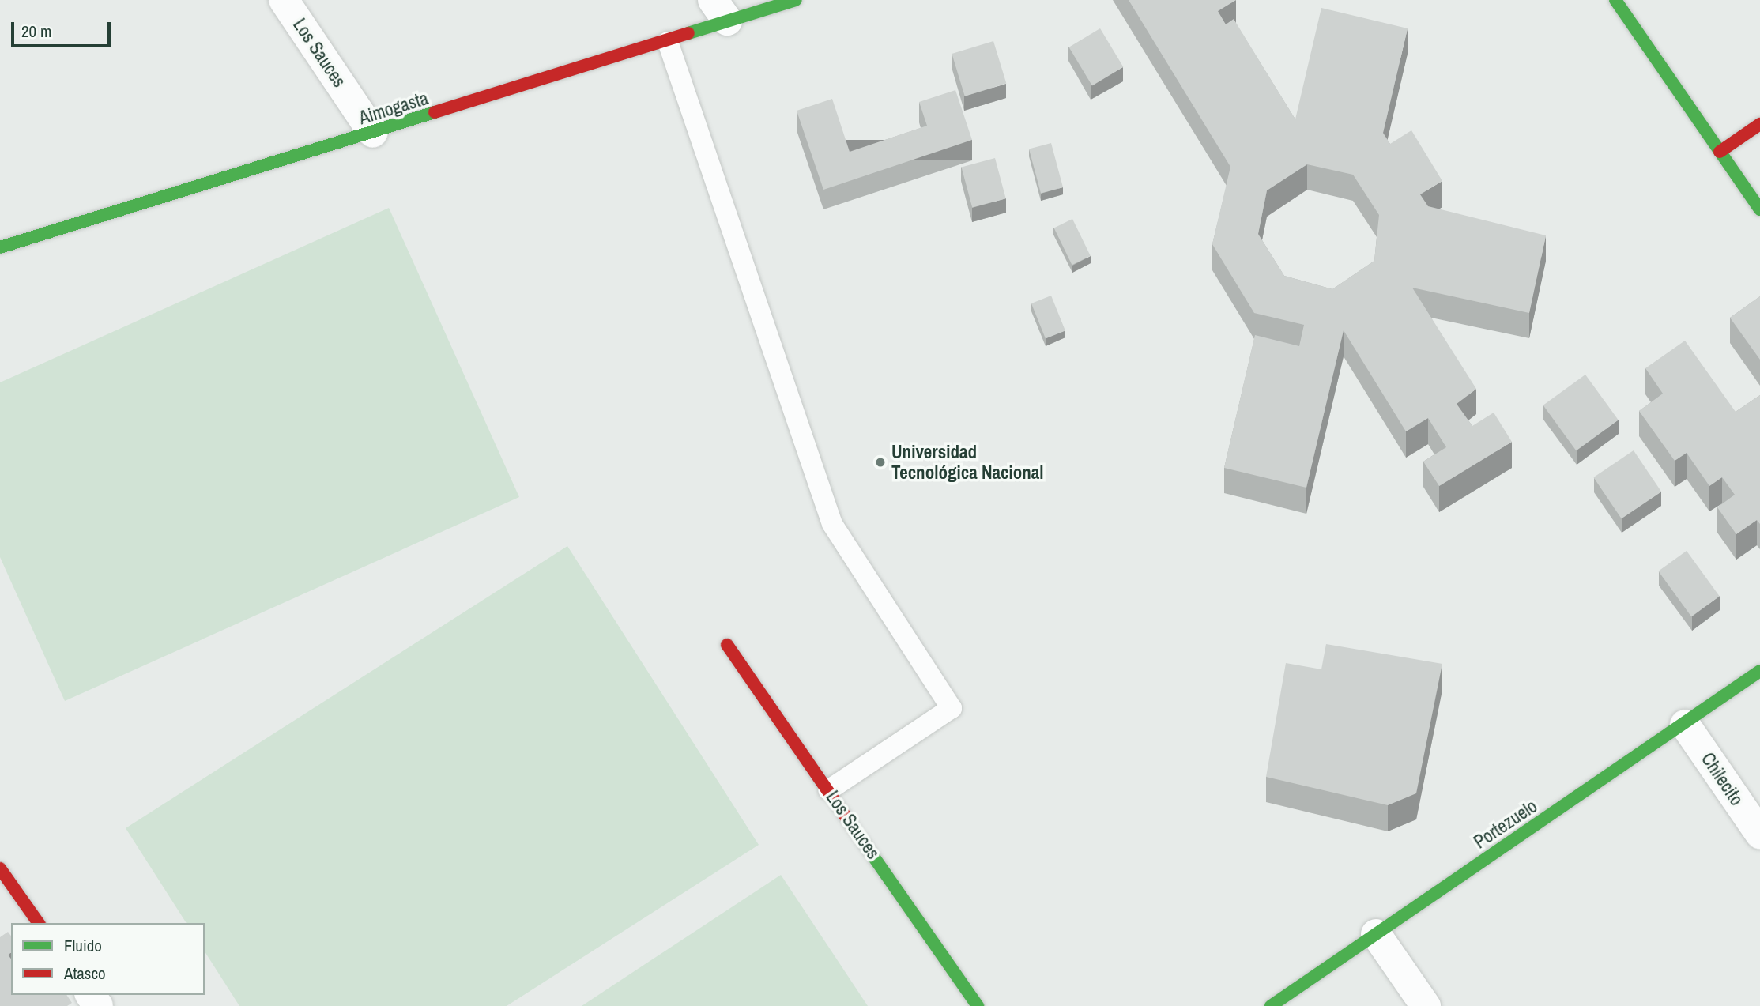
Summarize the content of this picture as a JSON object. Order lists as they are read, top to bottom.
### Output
{
  "streets": {
    "street": [
      "Los Sauces",
      "Aimogasta",
      "Chilecito",
      "Portezuelo"
    ]
  },
  "crossings": [
    ["Los Sauces", "Aimogasta"],
    ["Chilecito", "Portezuelo"]
  ],
  "places": ["Universidad Tecnológica Nacional"],
  "legend": ["Fluido", "Atasco"],
  "scale_bar": "20 m"
}
